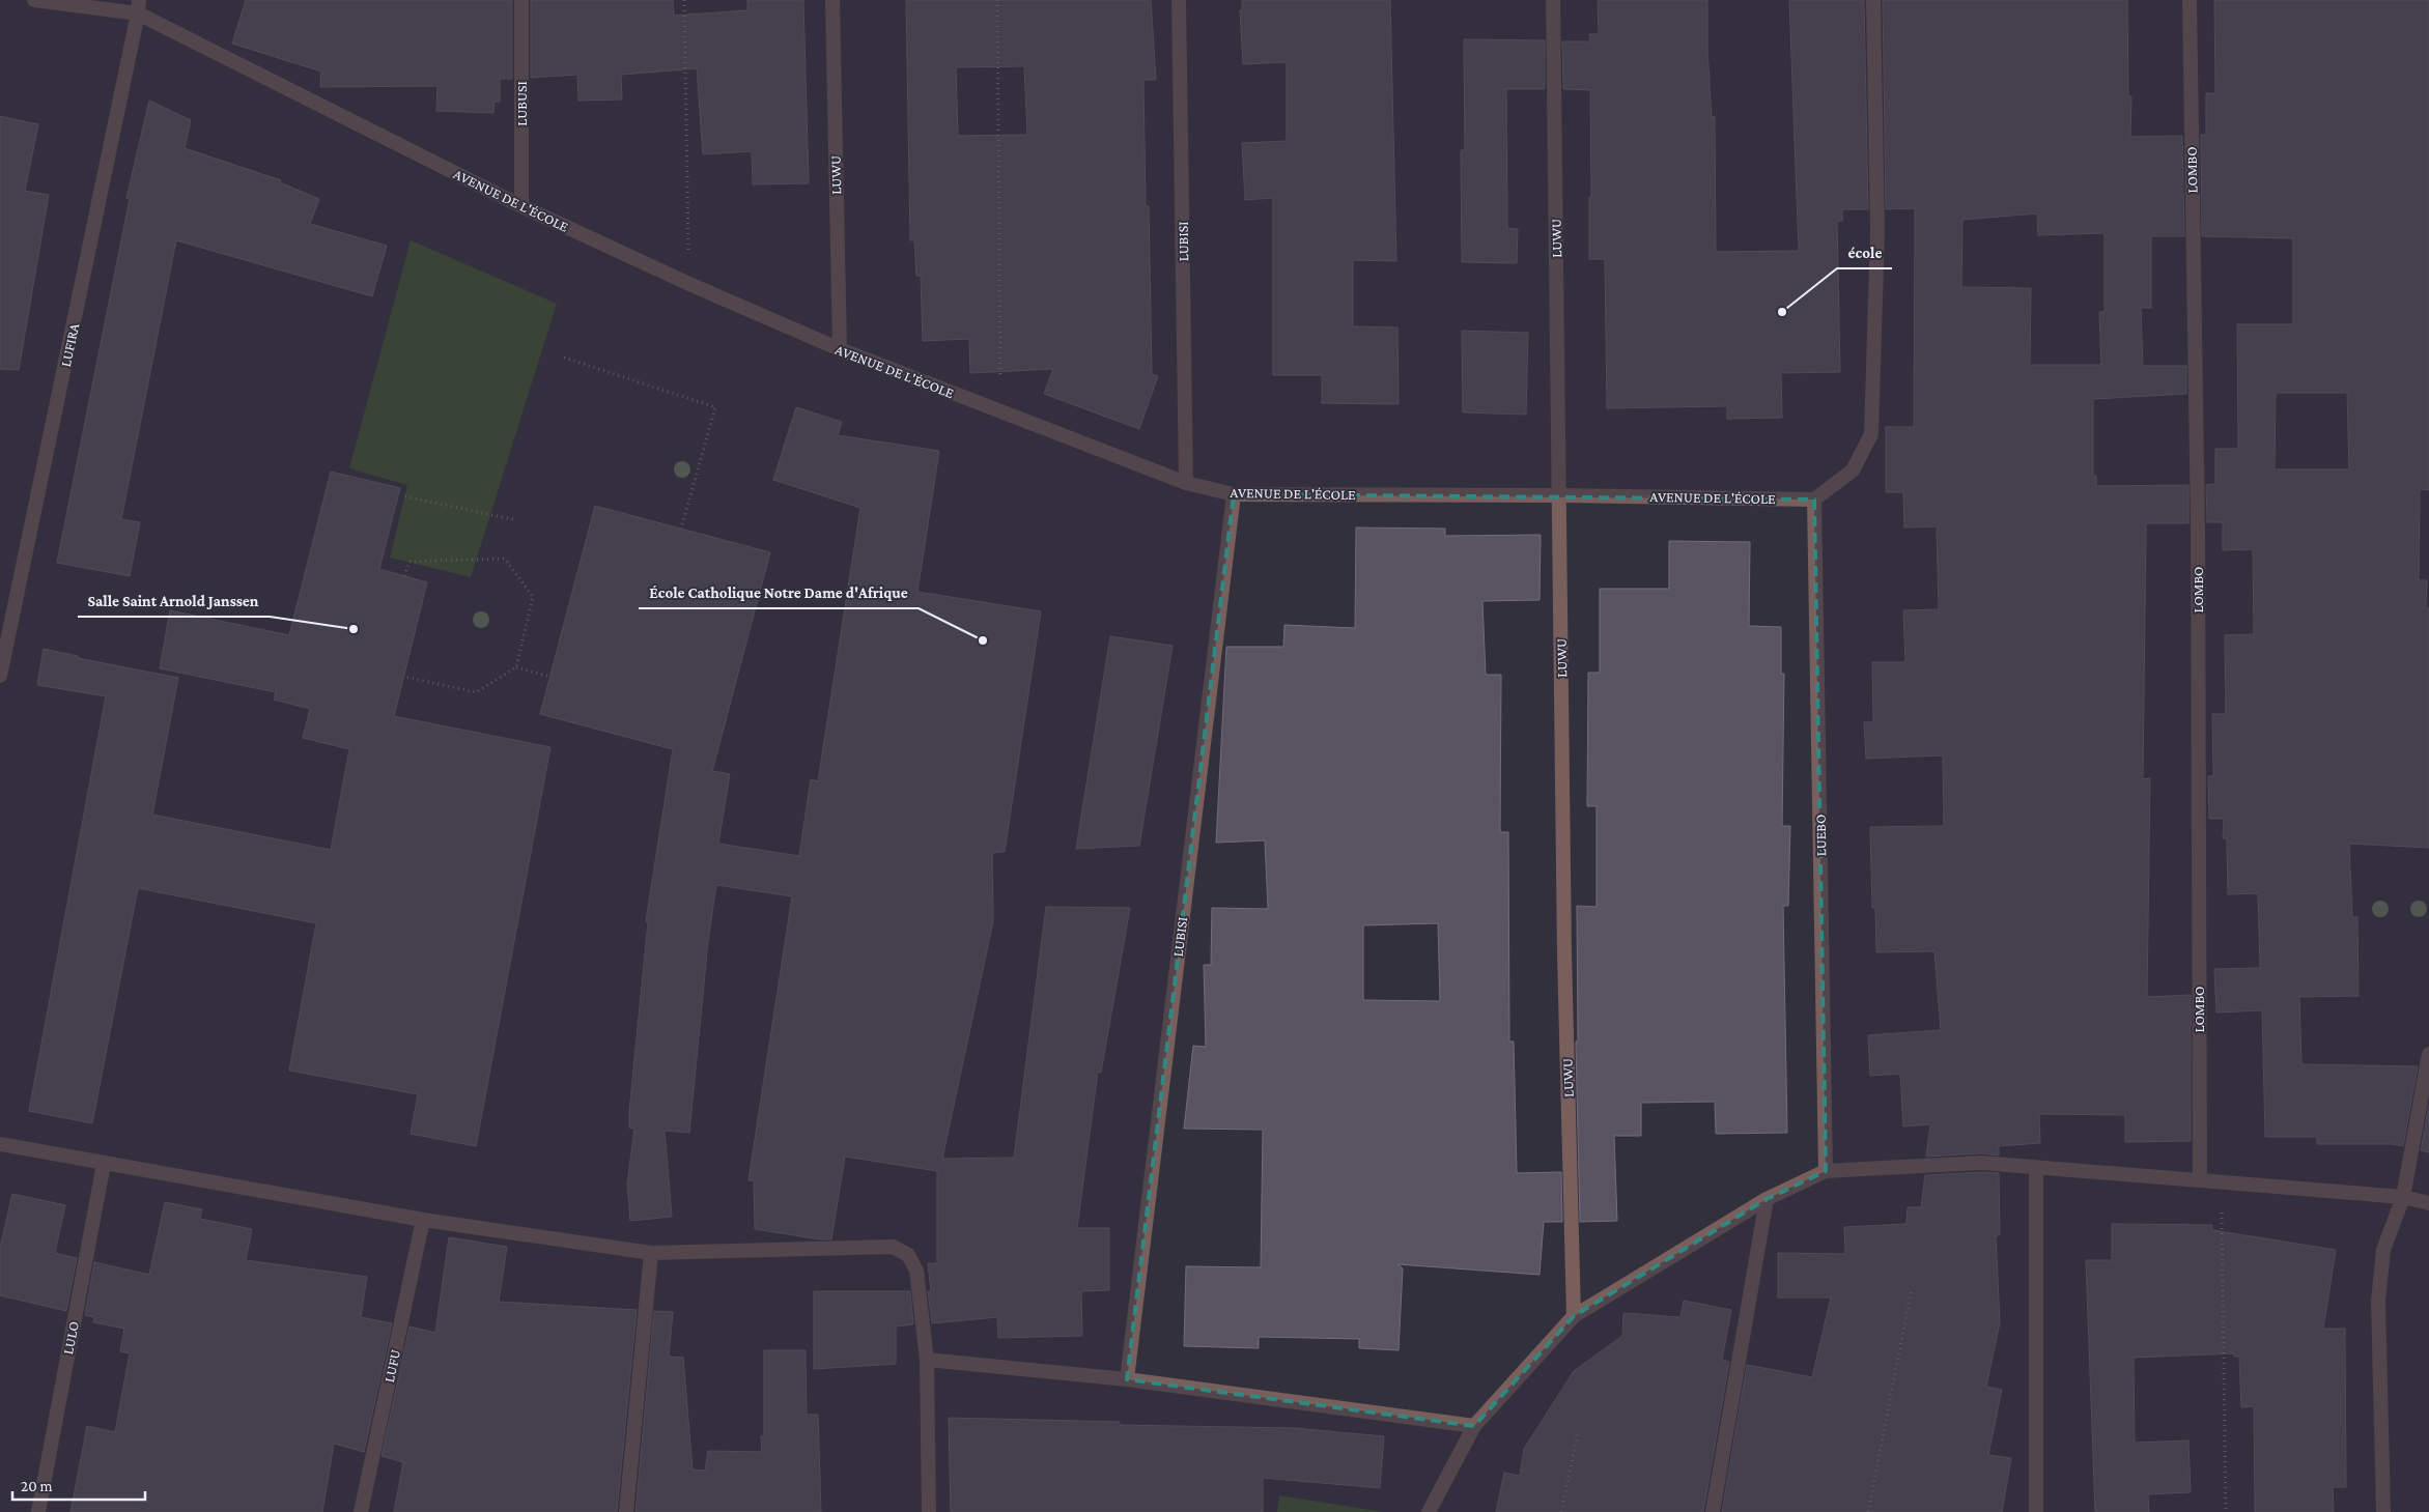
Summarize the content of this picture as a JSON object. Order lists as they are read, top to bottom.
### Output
{
  "streets": {
    "street": [
      "LUBUSI",
      "LOMBO",
      "LUWU",
      "AVENUE DE L'ÉCOLE",
      "LUBISI",
      "LUFIRA",
      "LUEBO",
      "LULO",
      "LUFU"
    ]
  },
  "crossings": [
    ["LUBUSI", "AVENUE DE L'ÉCOLE"],
    ["LUWU", "AVENUE DE L'ÉCOLE"],
    ["AVENUE DE L'ÉCOLE", "LUBISI"],
    ["AVENUE DE L'ÉCOLE", "LUFIRA"],
    ["AVENUE DE L'ÉCOLE", "LUEBO"]
  ],
  "places": ["école", "Salle Saint Arnold Janssen", "École Catholique Notre Dame d'Afrique"],
  "scale_bar": "20 m"
}
